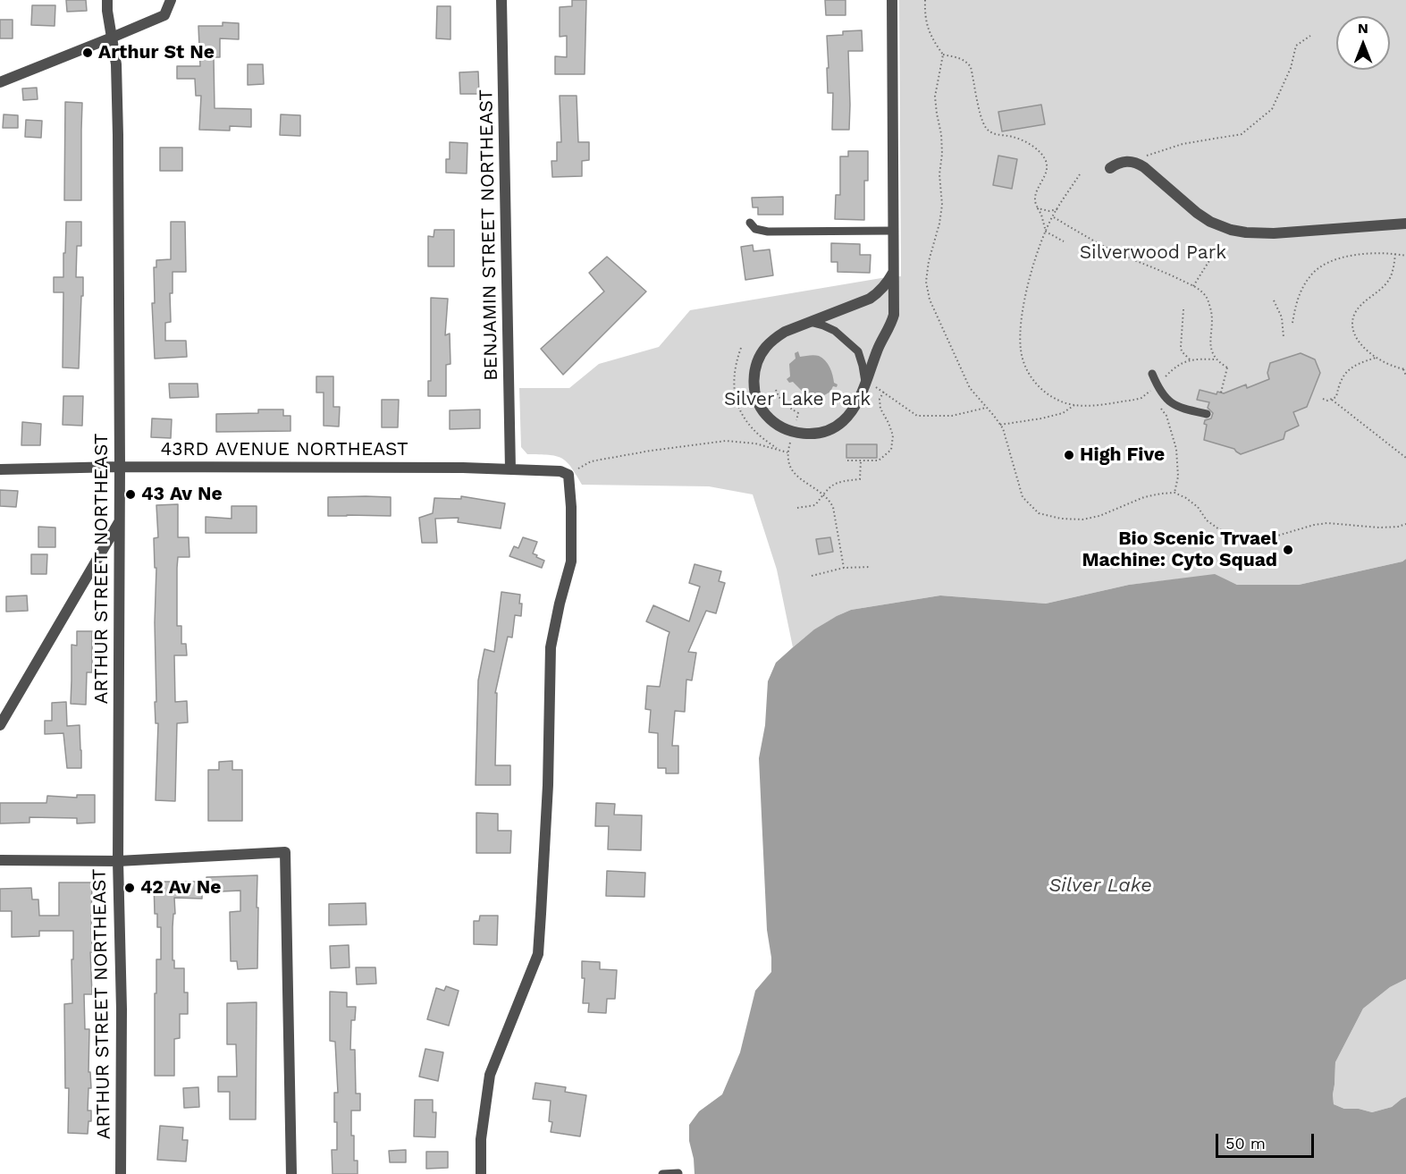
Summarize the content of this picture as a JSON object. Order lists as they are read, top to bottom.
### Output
{
  "streets": {
    "street": ["BENJAMIN STREET NORTHEAST", "43RD AVENUE NORTHEAST", "ARTHUR STREET NORTHEAST"]
  },
  "crossings": [
    ["BENJAMIN STREET NORTHEAST", "43RD AVENUE NORTHEAST"],
    ["43RD AVENUE NORTHEAST", "ARTHUR STREET NORTHEAST"]
  ],
  "water": ["Silver Lake"],
  "parks": ["Silverwood Park", "Silver Lake Park"],
  "places": [
    "Arthur St Ne",
    "High Five",
    "43 Av Ne",
    "Bio Scenic Trvael Machine: Cyto Squad",
    "42 Av Ne"
  ],
  "scale_bar": "50 m",
  "north": "top"
}
